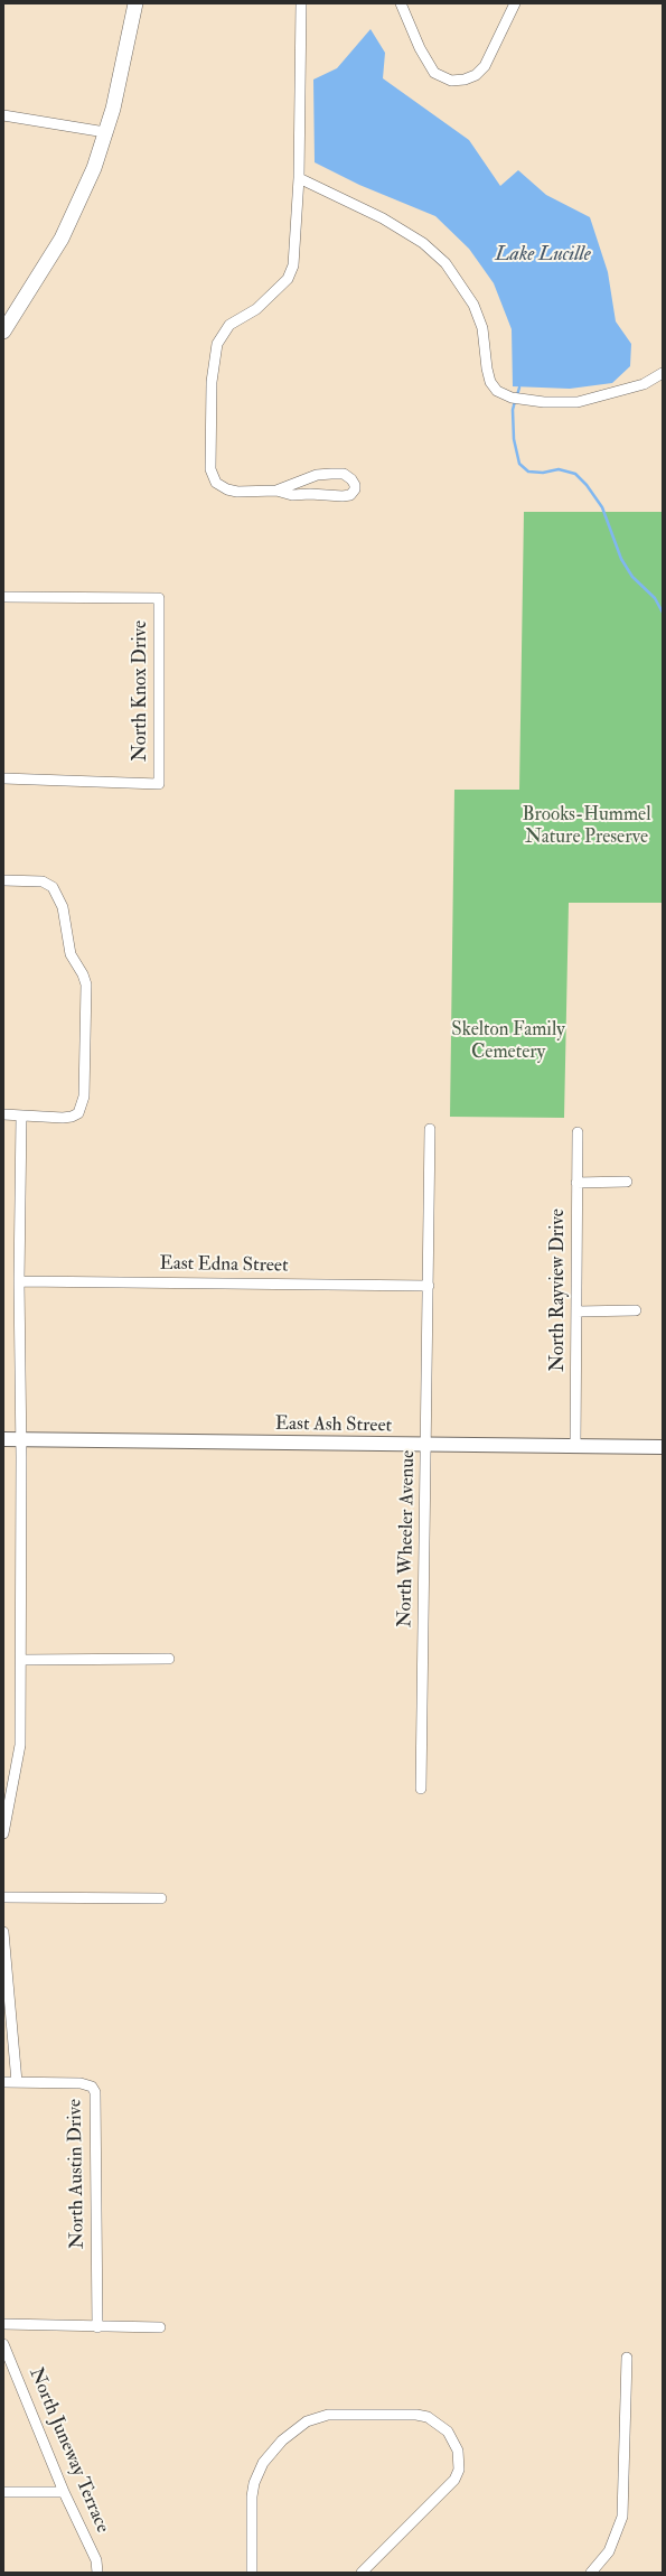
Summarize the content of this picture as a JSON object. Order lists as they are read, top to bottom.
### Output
{
  "streets": {
    "street": [
      "North Knox Drive",
      "East Edna Street",
      "North Rayview Drive",
      "East Ash Street",
      "North Wheeler Avenue",
      "North Austin Drive",
      "North Juneway Terrace"
    ]
  },
  "crossings": [
    ["East Edna Street", "North Wheeler Avenue"],
    ["North Rayview Drive", "East Ash Street"],
    ["East Ash Street", "North Wheeler Avenue"]
  ],
  "water": ["Lake Lucille"],
  "parks": ["Brooks-Hummel Nature Preserve", "Skelton Family Cemetery"]
}
